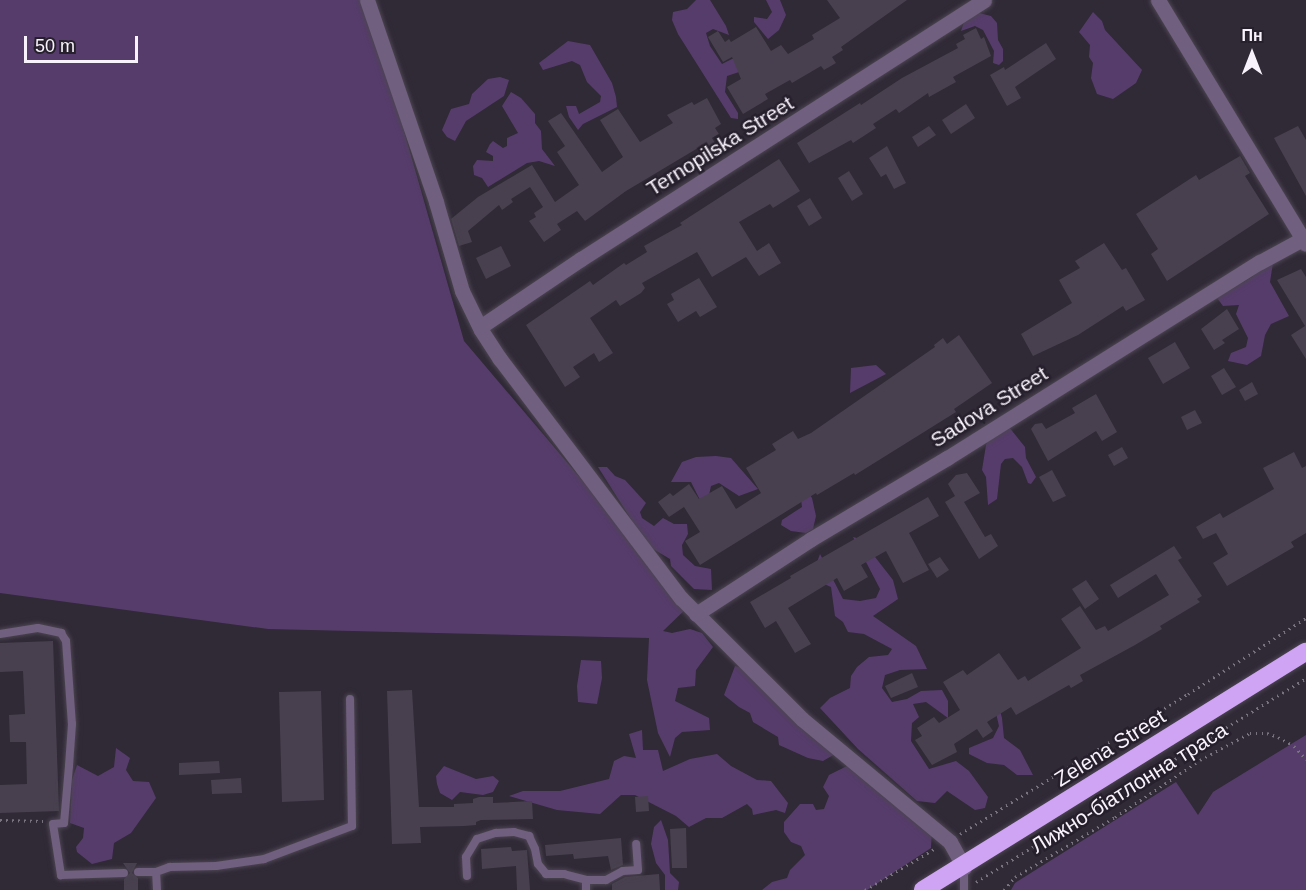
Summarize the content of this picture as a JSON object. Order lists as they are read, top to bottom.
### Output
{
  "streets": {
    "highway": ["Zelena Street"],
    "street": ["Ternopilska Street", "Sadova Street"],
    "path": ["Лижно-біатлонна траса"]
  },
  "scale_bar": "50 m",
  "north": "top"
}
